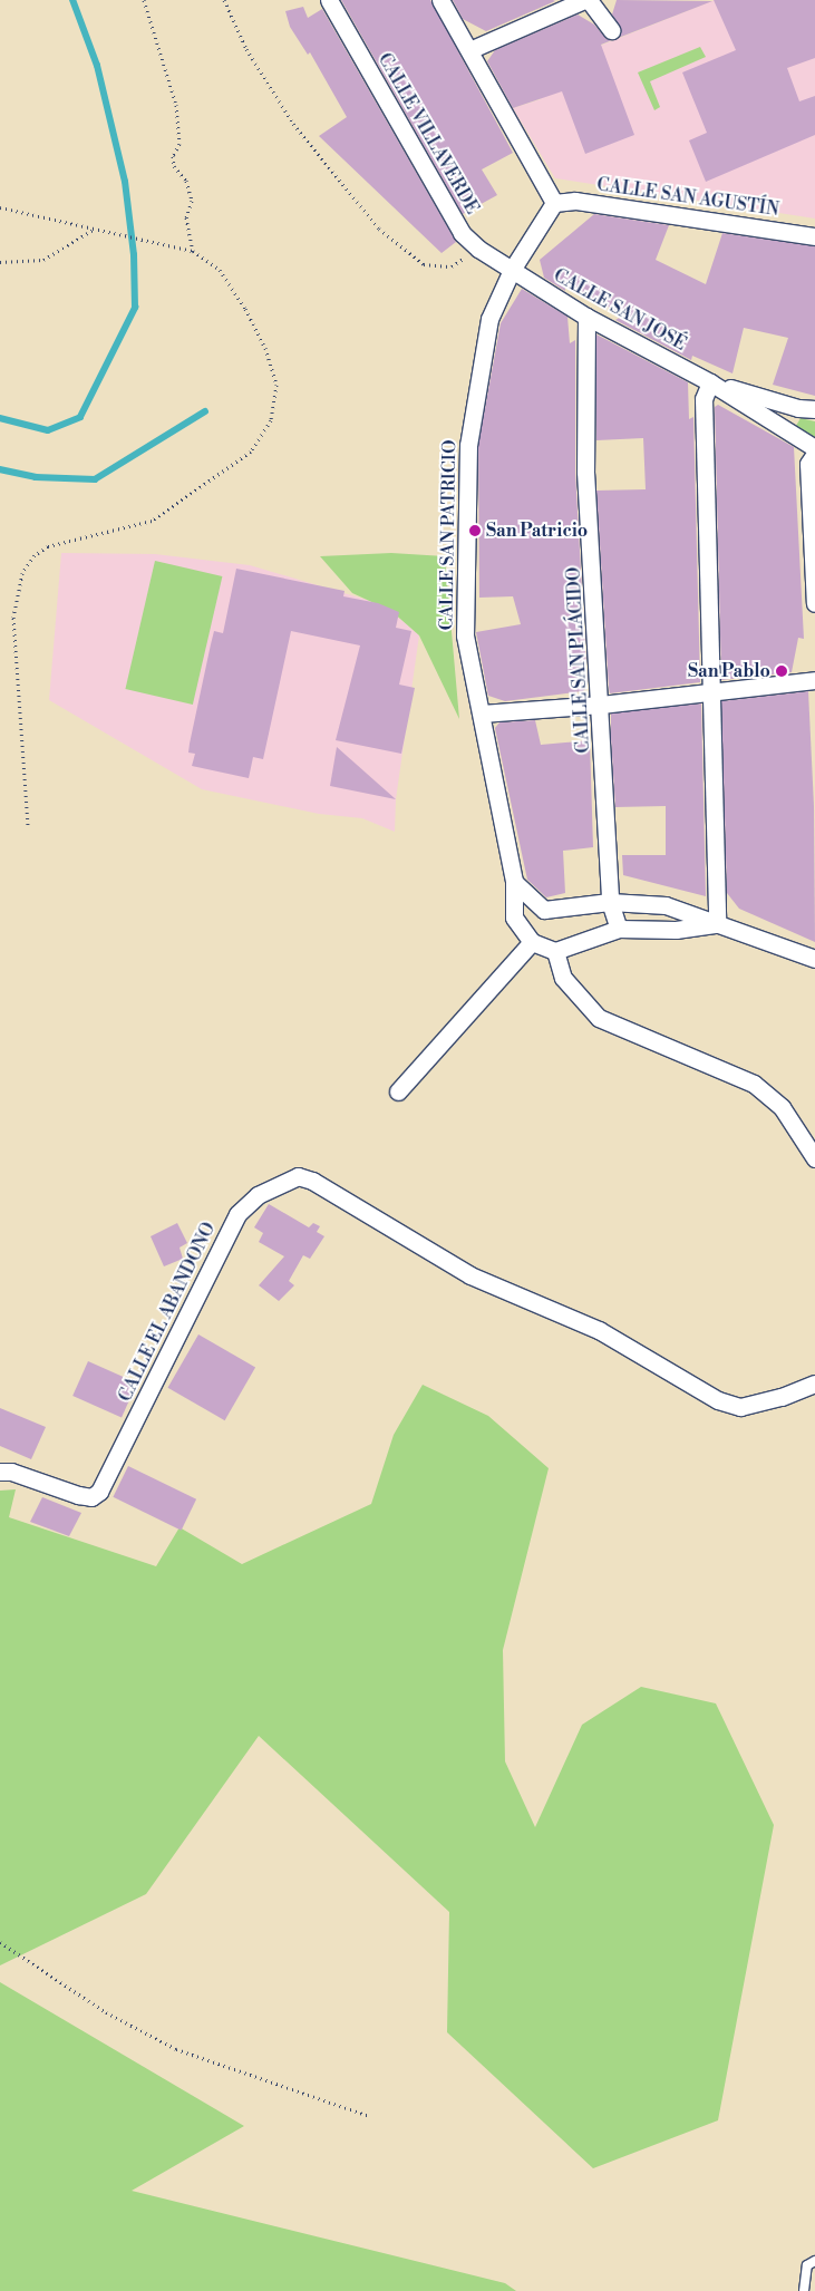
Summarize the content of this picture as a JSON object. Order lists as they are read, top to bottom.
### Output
{
  "streets": {
    "street": [
      "CALLE VILLAVERDE",
      "CALLE SAN AGUSTÍN",
      "CALLE SAN JOSÉ",
      "CALLE SAN PATRICIO",
      "CALLE SAN PLÁCIDO",
      "CALLE EL ABANDONO"
    ]
  },
  "crossings": [
    ["CALLE VILLAVERDE", "CALLE SAN JOSÉ"],
    ["CALLE VILLAVERDE", "CALLE SAN PATRICIO"],
    ["CALLE SAN AGUSTÍN", "CALLE SAN PATRICIO"],
    ["CALLE SAN JOSÉ", "CALLE SAN PATRICIO"],
    ["CALLE SAN JOSÉ", "CALLE SAN PLÁCIDO"]
  ],
  "places": ["San Patricio", "San Pablo"]
}
